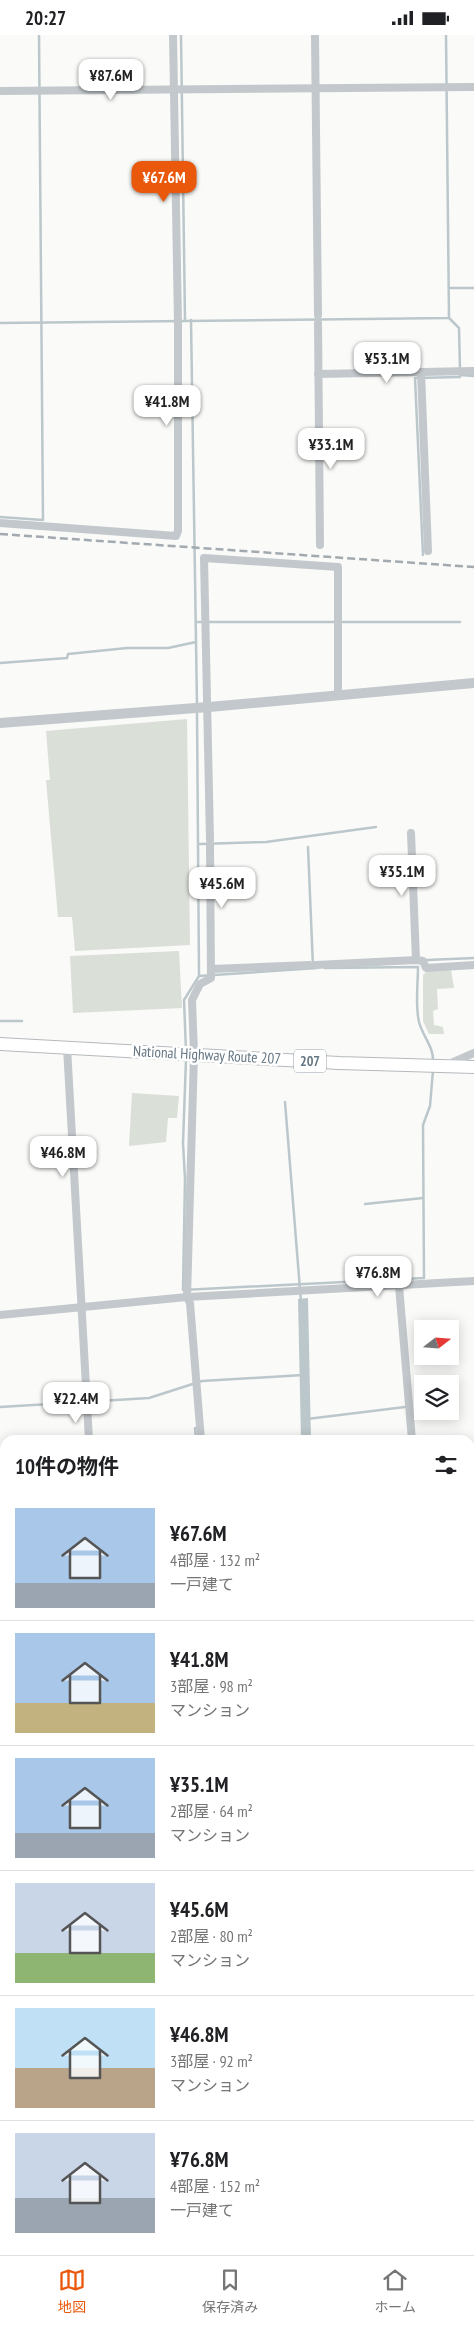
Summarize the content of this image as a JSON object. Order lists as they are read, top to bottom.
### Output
{
  "streets": {
    "highway": ["National Highway Route 207", "207"]
  },
  "north": "right",
  "page": {
    "status": "20:27",
    "price": [
      "¥87.6M",
      "¥67.6M",
      "¥53.1M",
      "¥41.8M",
      "¥33.1M",
      "¥35.1M",
      "¥45.6M",
      "¥46.8M",
      "¥76.8M",
      "¥22.4M"
    ],
    "heading": "10件の物件",
    "list": [
      {
        "name": "¥67.6M",
        "note": "4部屋 · 132 m² · 一戸建て"
      },
      {
        "name": "¥41.8M",
        "note": "3部屋 · 98 m² · マンション"
      },
      {
        "name": "¥35.1M",
        "note": "2部屋 · 64 m² · マンション"
      },
      {
        "name": "¥45.6M",
        "note": "2部屋 · 80 m² · マンション"
      },
      {
        "name": "¥46.8M",
        "note": "3部屋 · 92 m² · マンション"
      },
      {
        "name": "¥76.8M",
        "note": "4部屋 · 152 m² · 一戸建て"
      }
    ],
    "tabs": ["地図", "保存済み", "ホーム"]
  }
}
